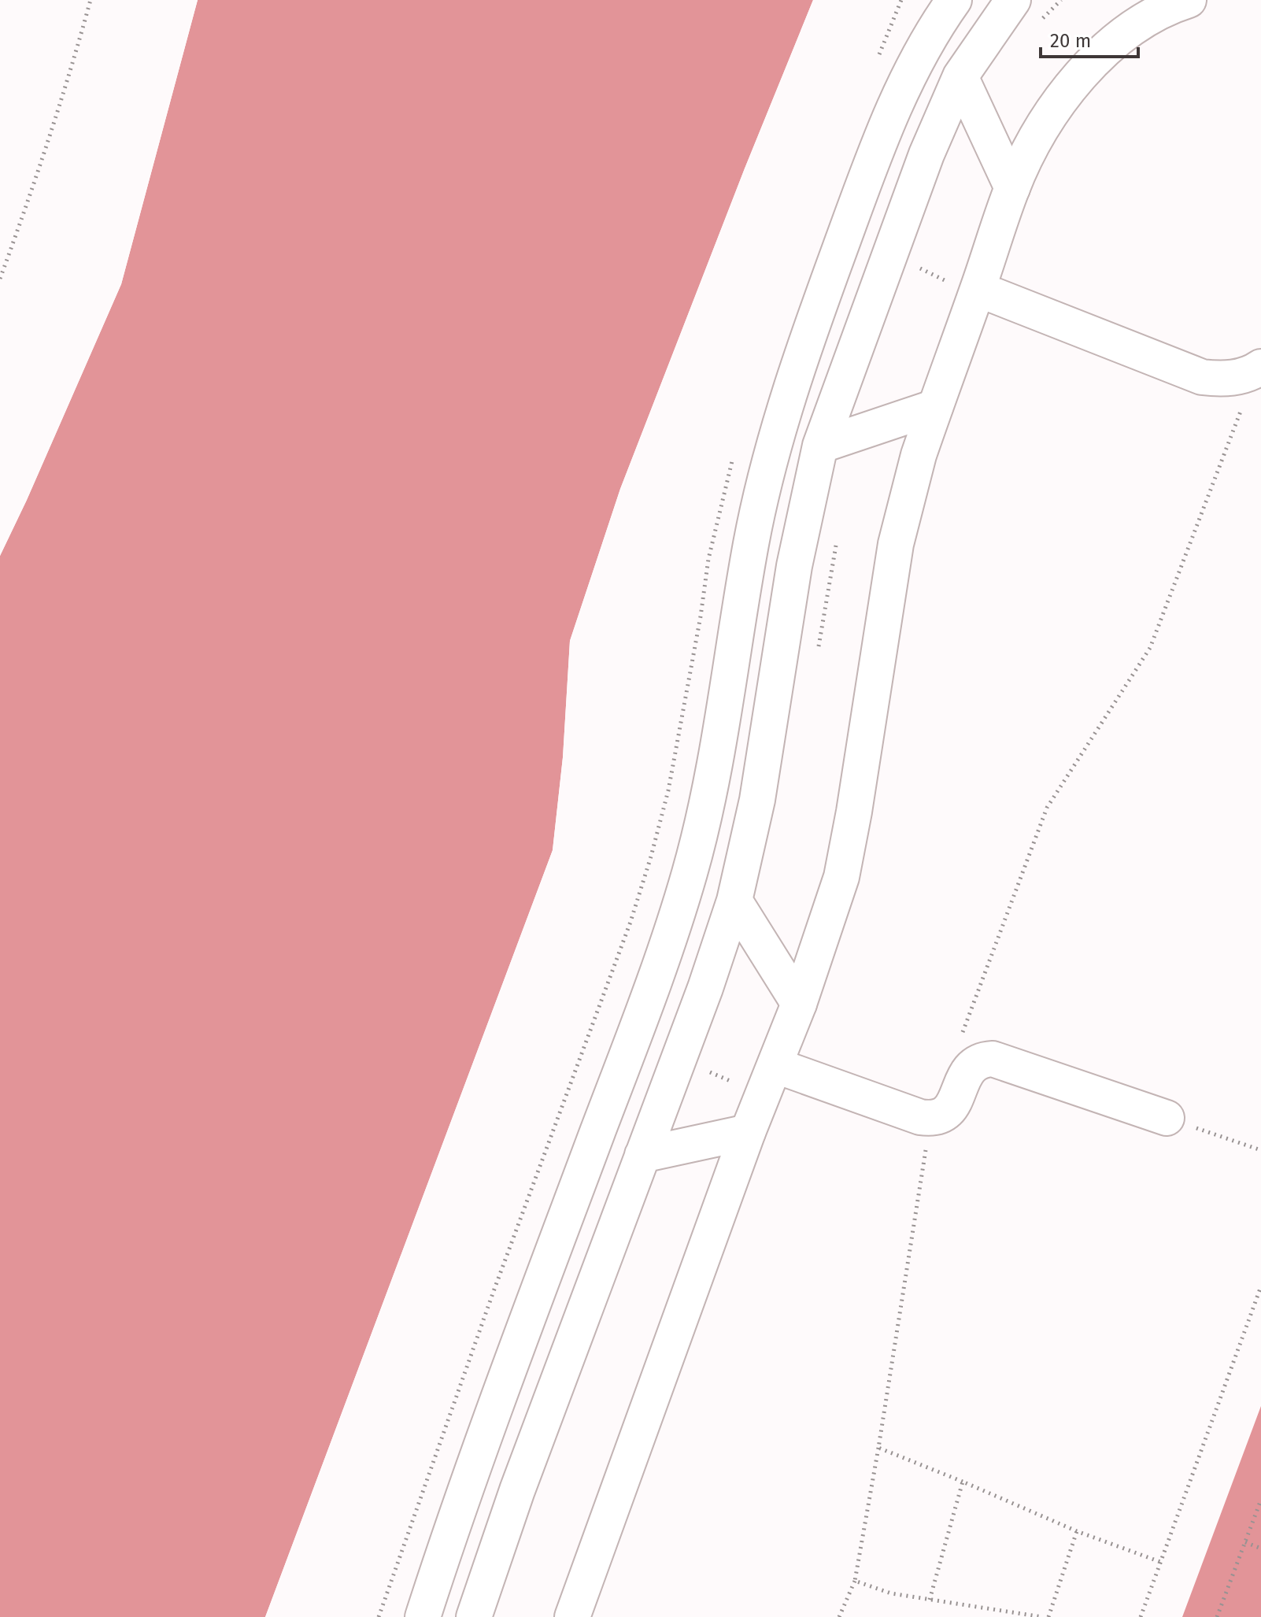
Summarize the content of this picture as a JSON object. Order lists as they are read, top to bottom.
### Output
{
  "scale_bar": "20 m"
}
